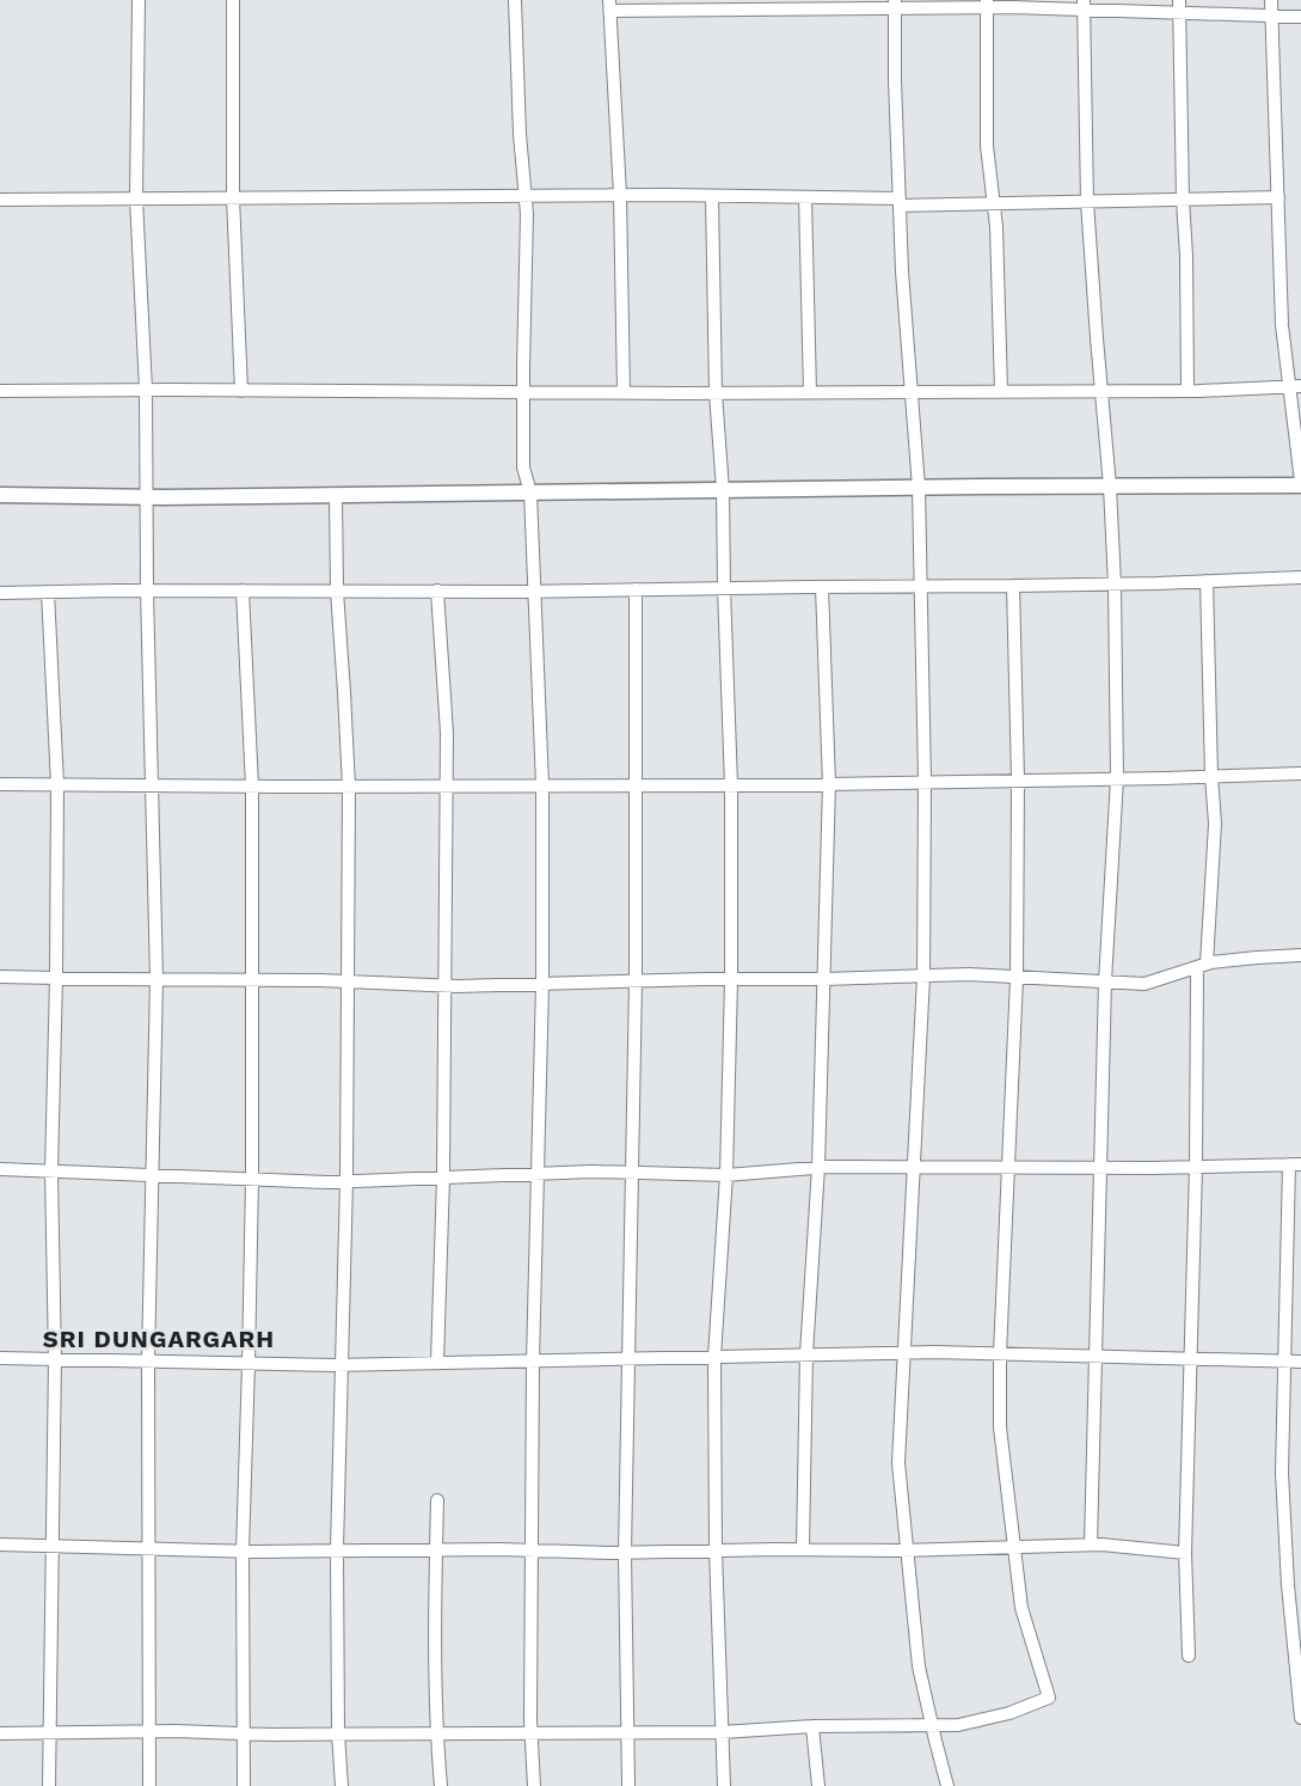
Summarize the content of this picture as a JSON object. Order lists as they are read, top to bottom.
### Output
{
  "districts": ["SRI DUNGARGARH"]
}
